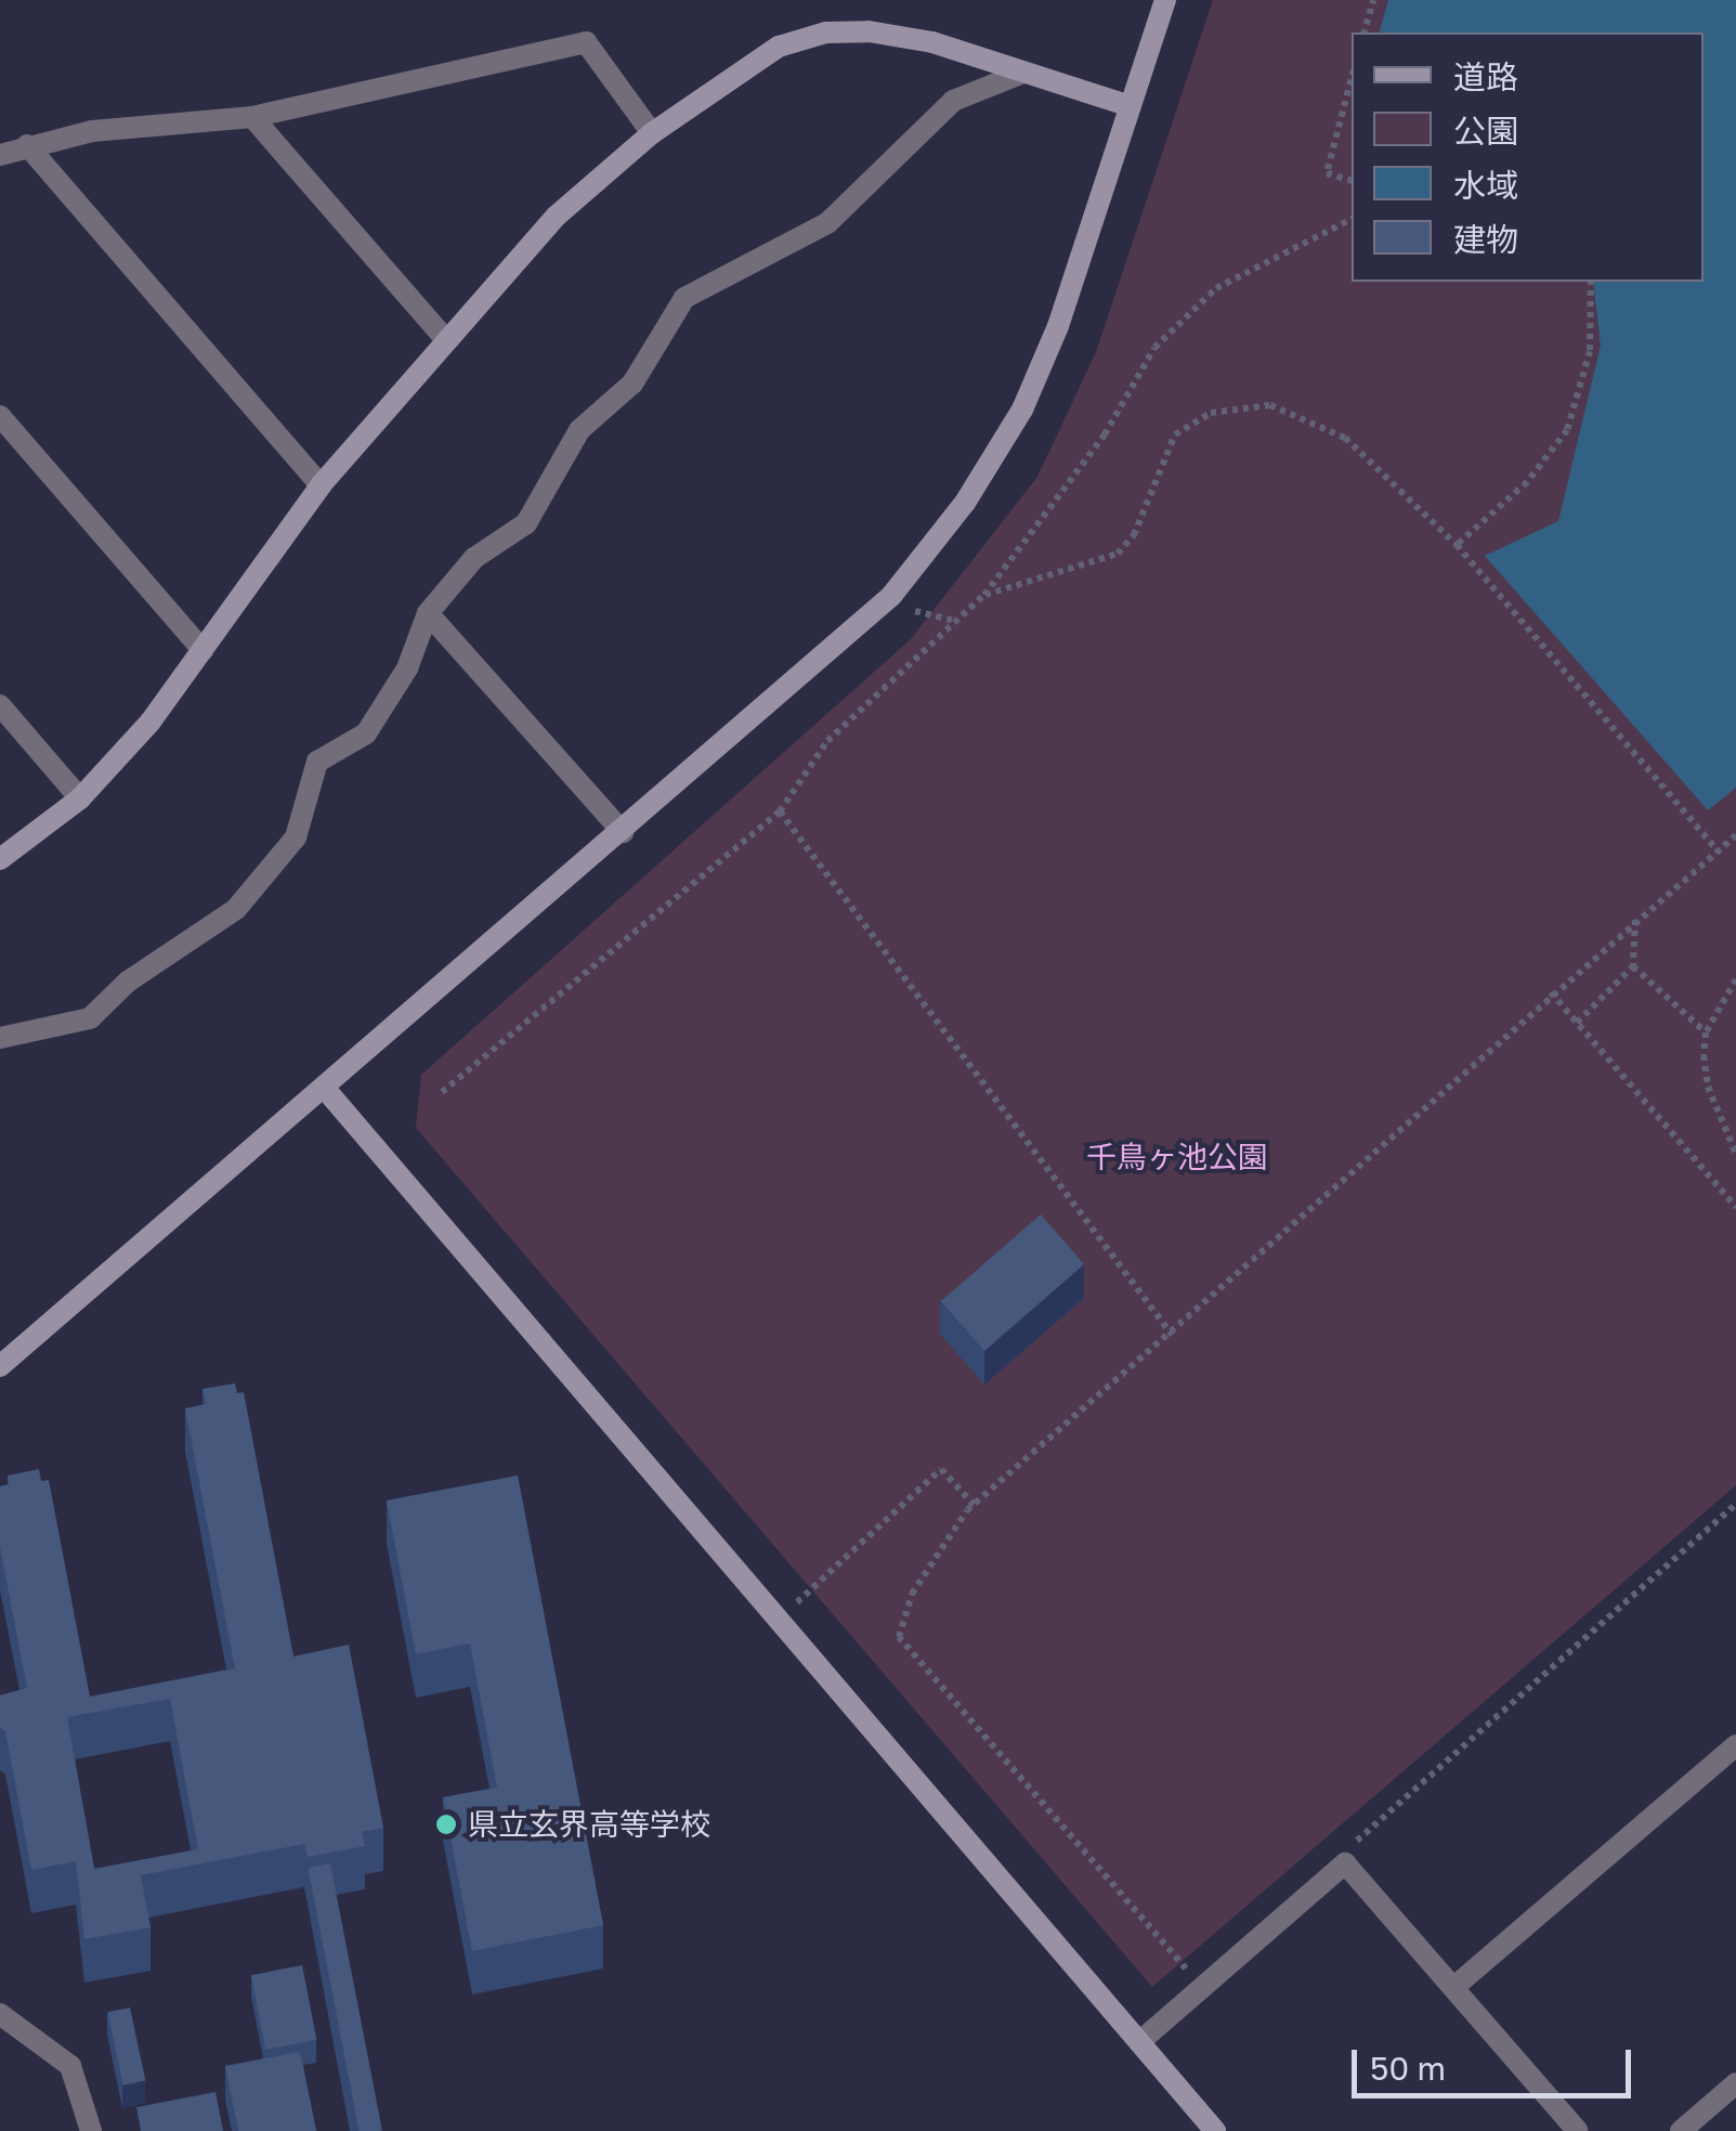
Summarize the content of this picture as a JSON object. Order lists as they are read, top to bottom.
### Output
{
  "parks": ["千鳥ヶ池公園"],
  "places": ["県立玄界高等学校"],
  "legend": [
    "道路",
    "公園",
    "水域",
    "建物"
  ],
  "scale_bar": "50 m"
}
